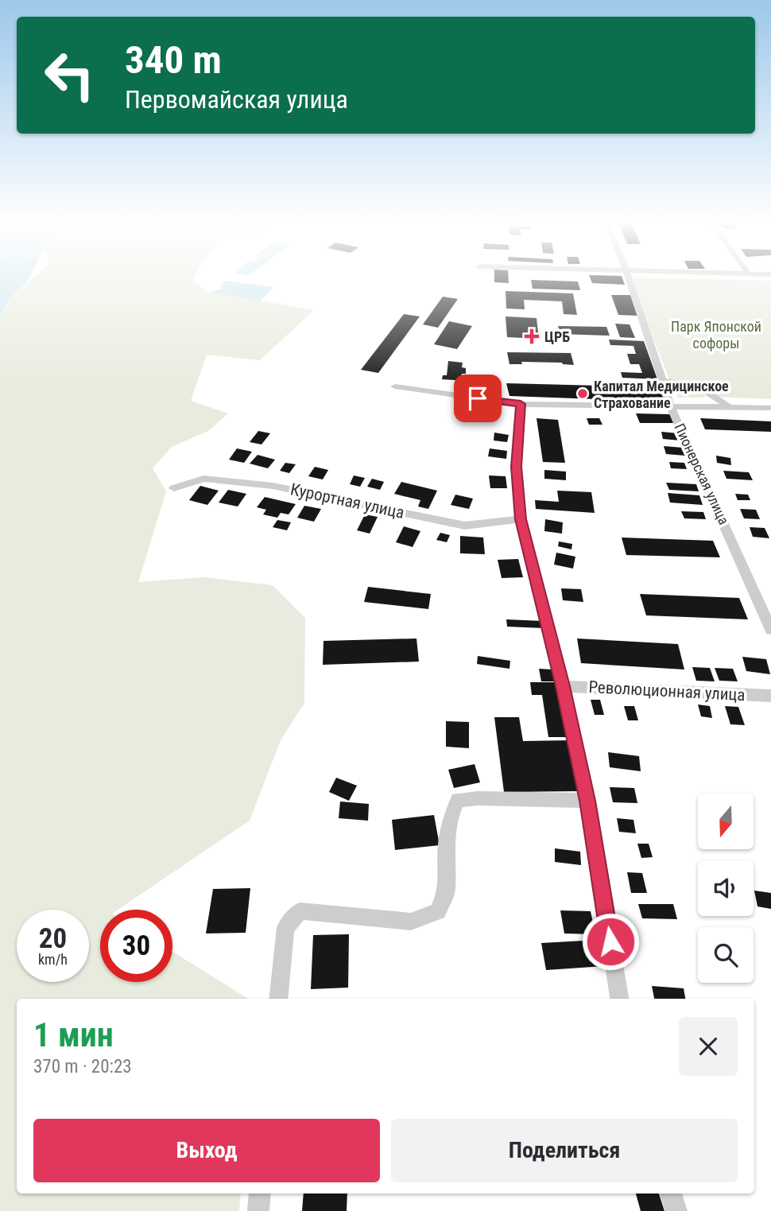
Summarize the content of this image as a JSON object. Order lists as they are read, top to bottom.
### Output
{
  "streets": {
    "street": ["Пионерская улица", "Курортная улица", "Революционная улица"]
  },
  "parks": ["Парк Японской софоры"],
  "places": {
    "health": ["ЦРБ"],
    "other": ["Капитал Медицинское Страхование"]
  },
  "north": "bottom",
  "page": {
    "turn": ["340 m", "Первомайская улица"],
    "speed": "20 km/h",
    "limit": "30",
    "heading": ["1 мин", "370 m · 20:23"],
    "buttons": ["Выход", "Поделиться"]
  }
}
